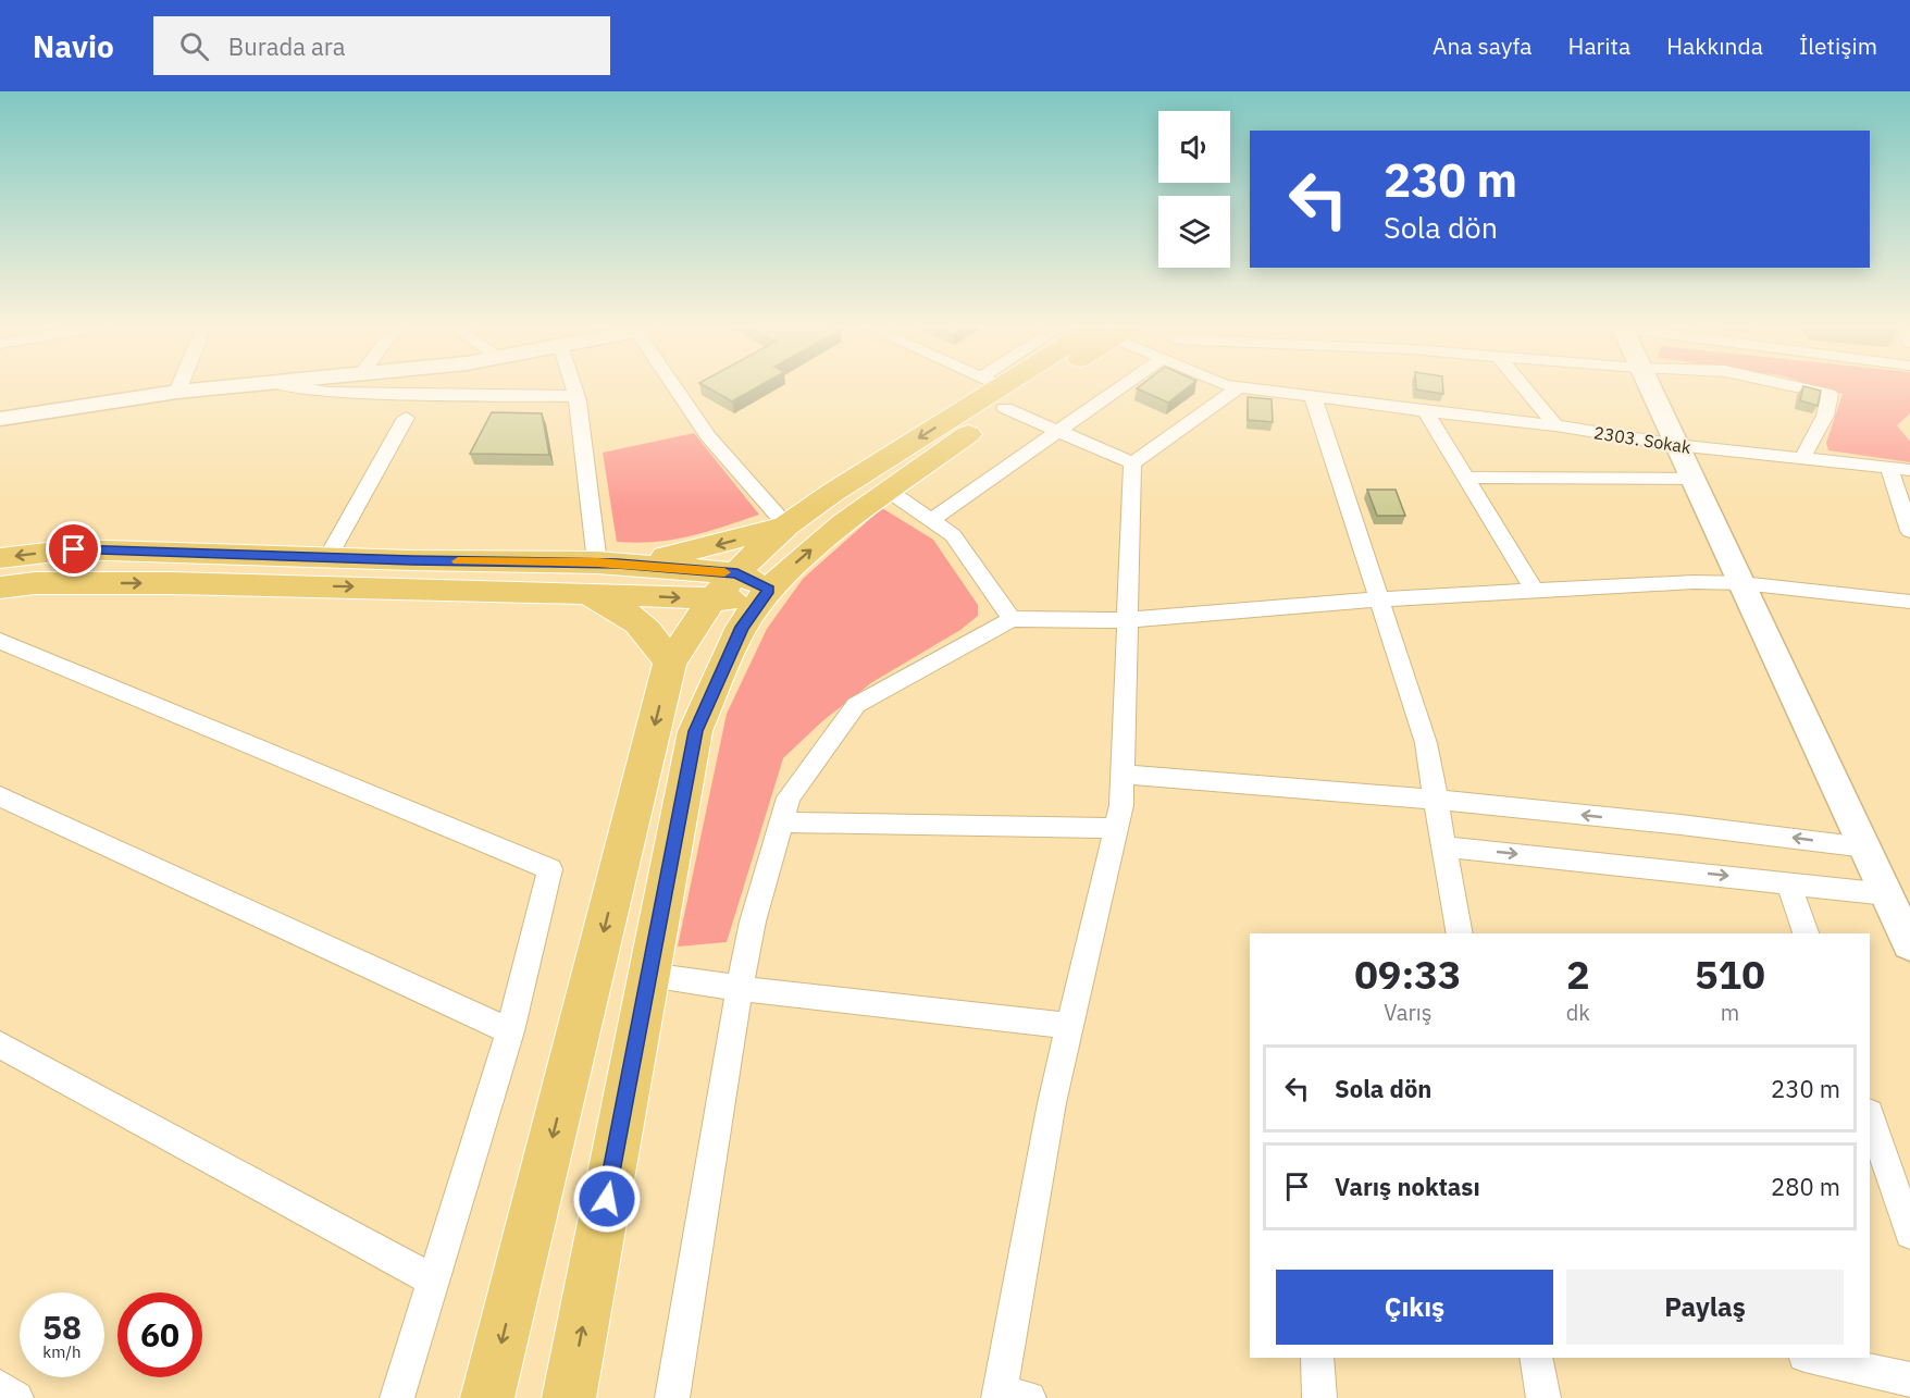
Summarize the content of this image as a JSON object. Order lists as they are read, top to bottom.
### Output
{
  "streets": {
    "street": ["2303. Sokak"]
  },
  "page": {
    "header": "Navio",
    "search": "Burada ara",
    "nav": [
      "Ana sayfa",
      "Harita",
      "Hakkında",
      "İletişim"
    ],
    "turn": ["230 m", "Sola dön"],
    "eta": [
      "09:33",
      "Varış",
      "2",
      "dk",
      "510",
      "m"
    ],
    "list": [
      {
        "name": "Sola dön",
        "value": "230 m"
      },
      {
        "name": "Varış noktası",
        "value": "280 m"
      }
    ],
    "buttons": ["Çıkış", "Paylaş"],
    "speed": "58 km/h",
    "limit": "60"
  }
}
